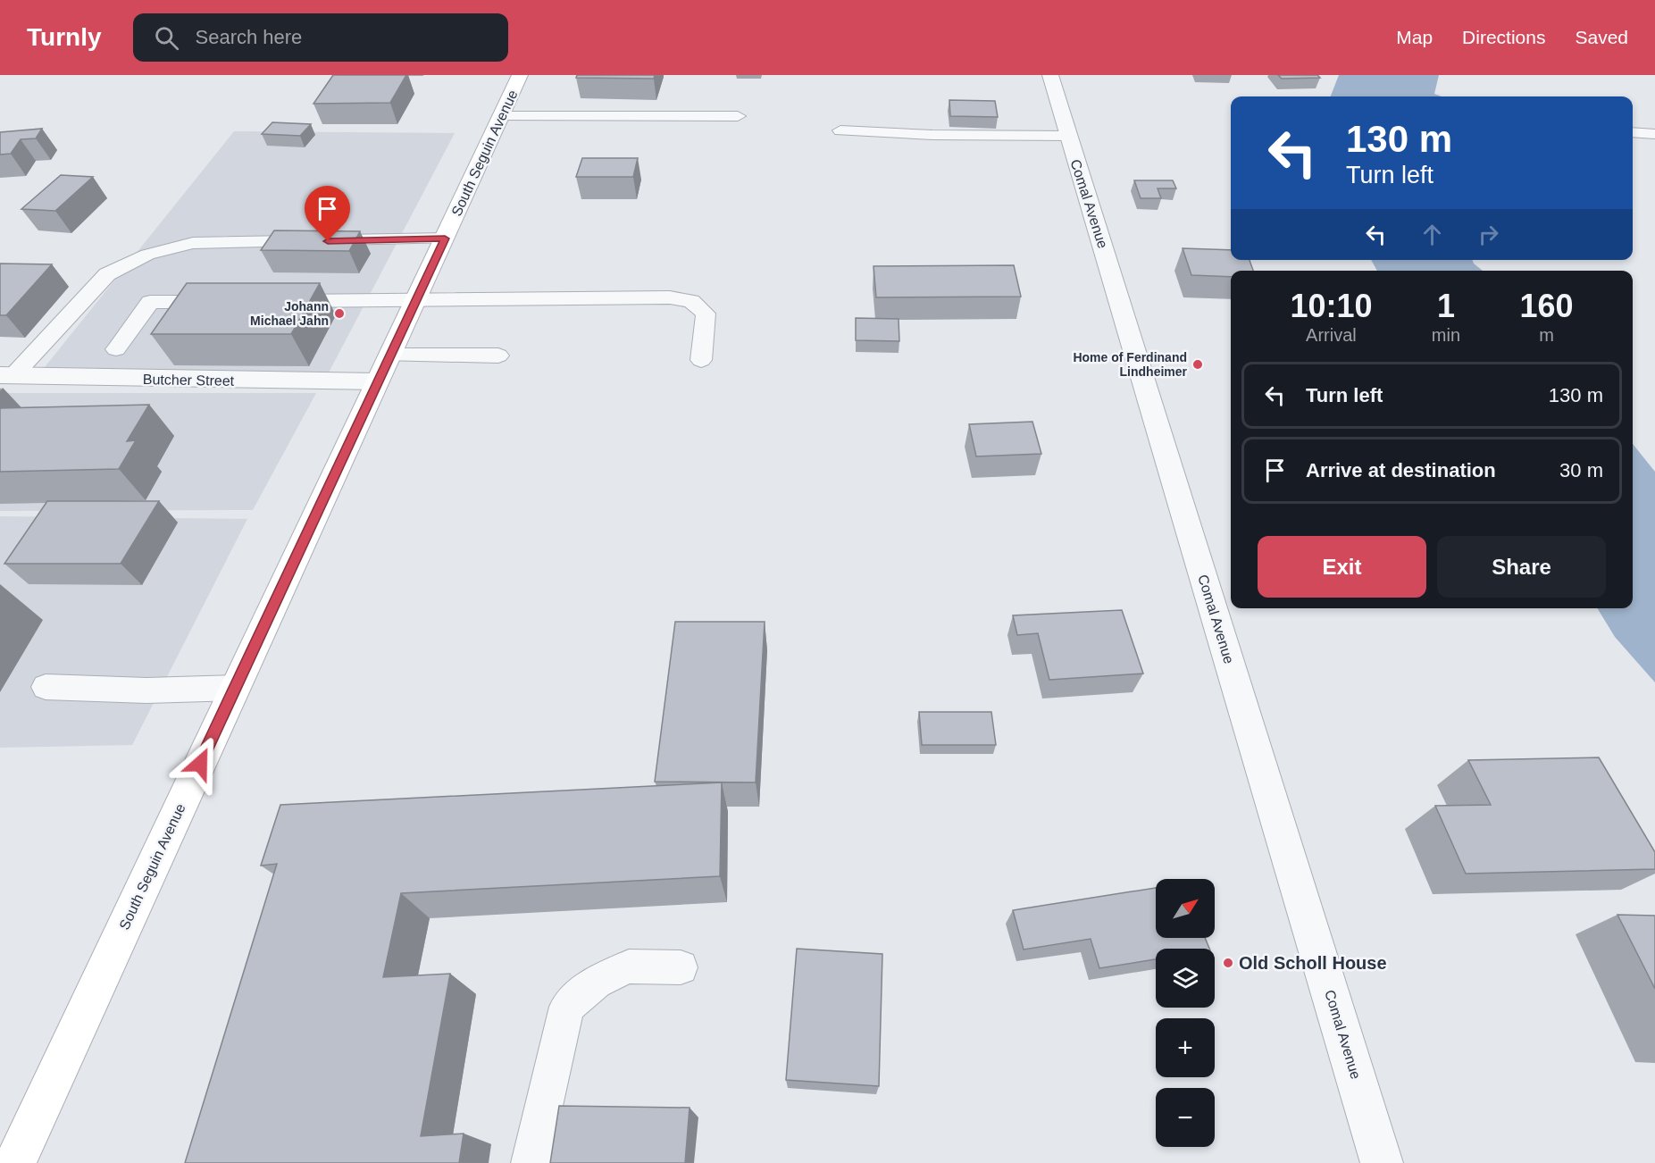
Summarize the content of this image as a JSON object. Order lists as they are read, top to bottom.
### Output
{
  "streets": {
    "main road": ["South Seguin Avenue"],
    "street": ["Comal Avenue", "Butcher Street"]
  },
  "crossings": [
    ["South Seguin Avenue", "Butcher Street"]
  ],
  "places": ["Johann Michael Jahn", "Home of Ferdinand Lindheimer", "Old Scholl House"],
  "north": "top right",
  "page": {
    "header": "Turnly",
    "search": "Search here",
    "nav": ["Map", "Directions", "Saved"],
    "turn": ["130 m", "Turn left"],
    "eta": [
      "10:10",
      "Arrival",
      "1",
      "min",
      "160",
      "m"
    ],
    "list": [
      {
        "name": "Turn left",
        "value": "130 m"
      },
      {
        "name": "Arrive at destination",
        "value": "30 m"
      }
    ],
    "buttons": ["Exit", "Share"],
    "map_buttons": ["+", "−"]
  }
}
